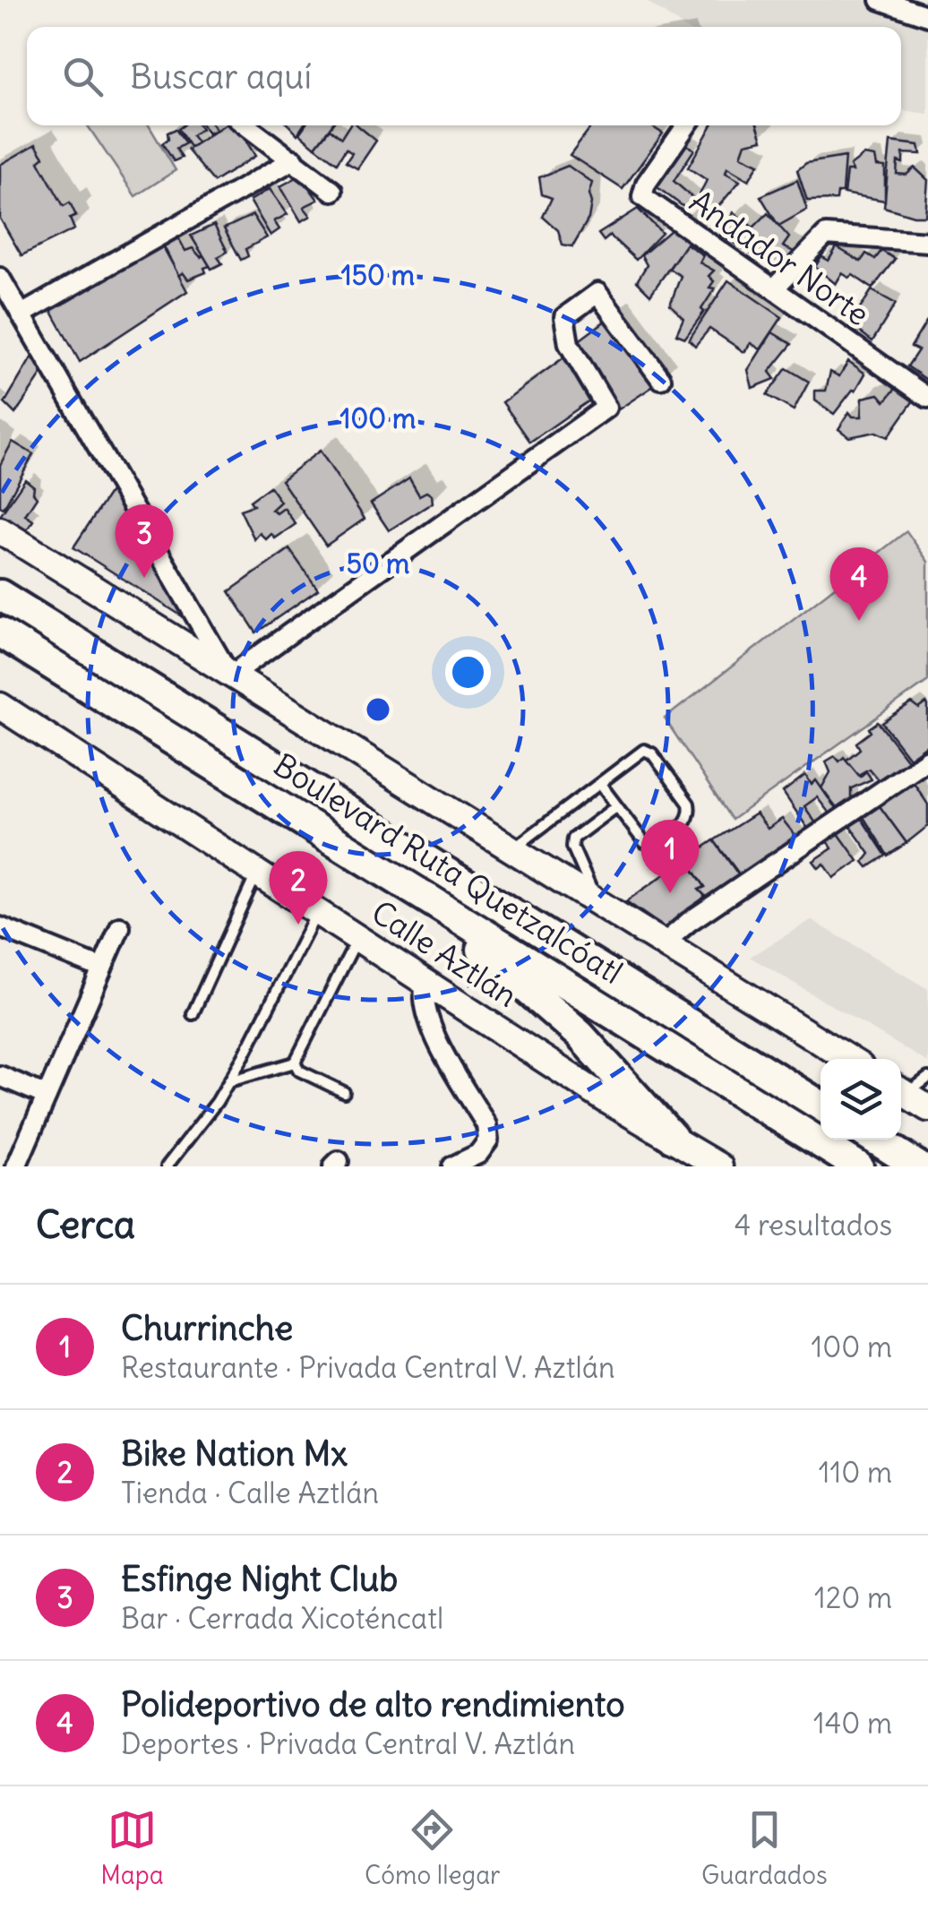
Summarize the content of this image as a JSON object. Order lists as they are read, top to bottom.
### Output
{
  "streets": {
    "main road": ["Boulevard Ruta Quetzalcóatl", "Calle Aztlán"],
    "street": ["Andador Norte"]
  },
  "page": {
    "search": "Buscar aquí",
    "pins": [
      "3",
      "4",
      "1",
      "2"
    ],
    "heading": ["Cerca", "4 resultados"],
    "list": [
      {
        "mark": "1",
        "name": "Churrinche",
        "note": "Restaurante · Privada Central V. Aztlán",
        "value": "100 m"
      },
      {
        "mark": "2",
        "name": "Bike Nation Mx",
        "note": "Tienda · Calle Aztlán",
        "value": "110 m"
      },
      {
        "mark": "3",
        "name": "Esfinge Night Club",
        "note": "Bar · Cerrada Xicoténcatl",
        "value": "120 m"
      },
      {
        "mark": "4",
        "name": "Polideportivo de alto rendimiento",
        "note": "Deportes · Privada Central V. Aztlán",
        "value": "140 m"
      }
    ],
    "nav": ["Mapa", "Cómo llegar", "Guardados"]
  },
  "rings": ["150 m", "100 m", "50 m"]
}
